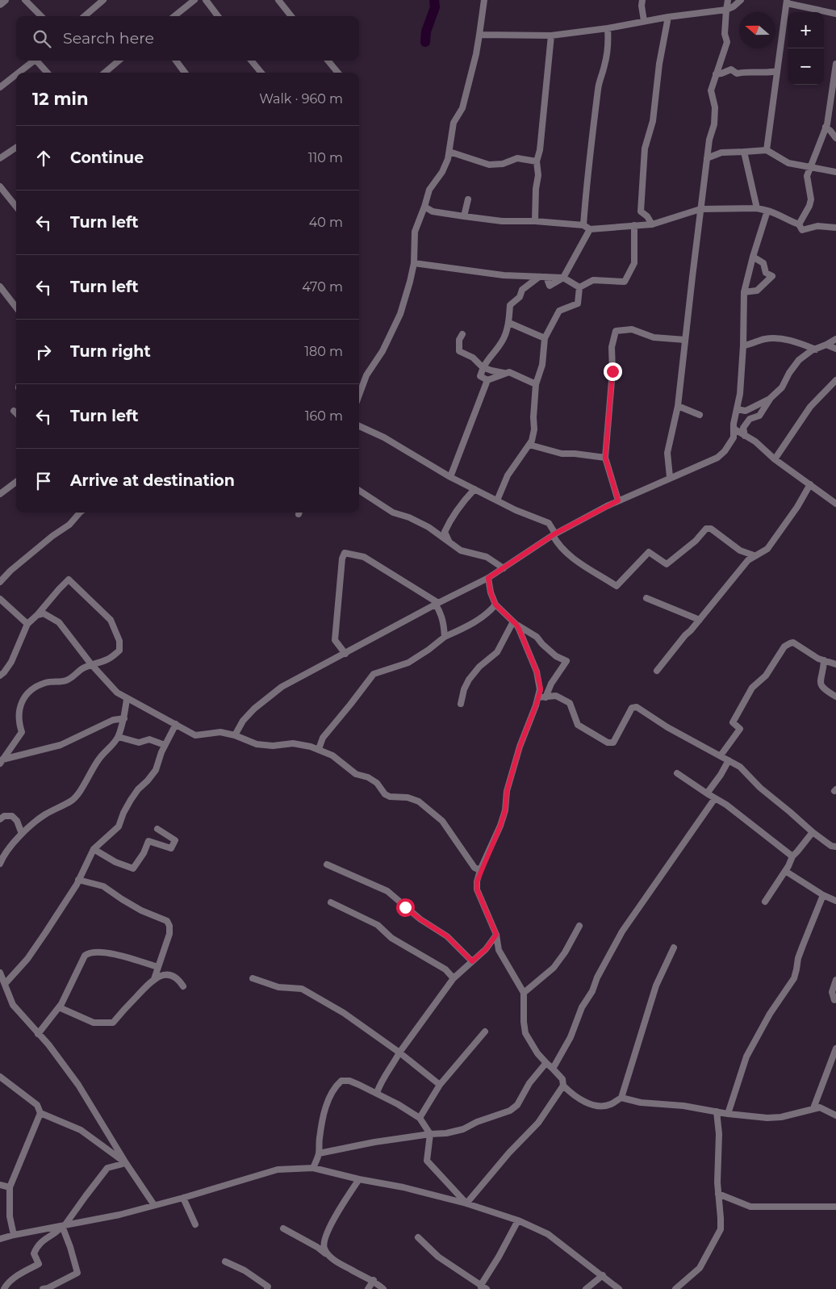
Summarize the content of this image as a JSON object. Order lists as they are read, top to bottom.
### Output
{
  "north": "left",
  "page": {
    "map_buttons": ["+", "−"],
    "search": "Search here",
    "heading": ["12 min", "Walk · 960 m"],
    "list": [
      ["Continue", "110 m"],
      ["Turn left", "40 m"],
      ["Turn left", "470 m"],
      ["Turn right", "180 m"],
      ["Turn left", "160 m"],
      "Arrive at destination"
    ]
  }
}
